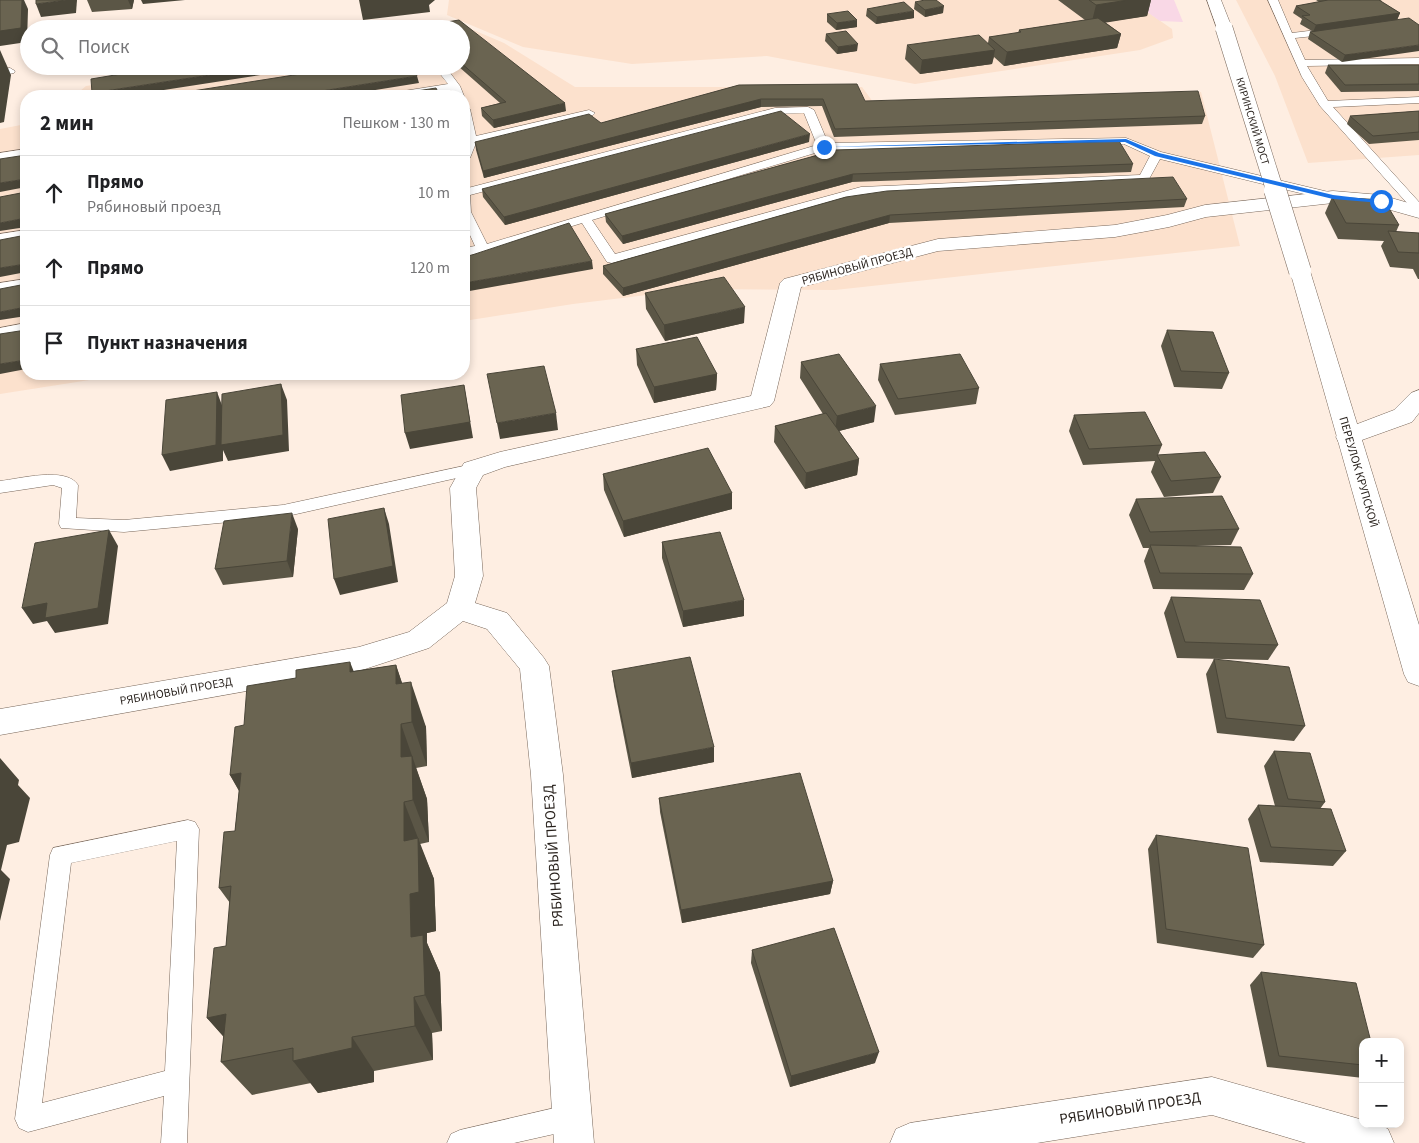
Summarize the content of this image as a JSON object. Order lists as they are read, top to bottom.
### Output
{
  "streets": {
    "street": ["КИРИНСКИЙ МОСТ", "РЯБИНОВЫЙ ПРОЕЗД", "ПЕРЕУЛОК КРУПСКОЙ"]
  },
  "crossings": [
    ["КИРИНСКИЙ МОСТ", "ПЕРЕУЛОК КРУПСКОЙ"]
  ],
  "page": {
    "search": "Поиск",
    "heading": ["2 мин", "Пешком · 130 m"],
    "list": [
      ["Прямо", "Рябиновый проезд", "10 m"],
      ["Прямо", "120 m"],
      "Пункт назначения"
    ],
    "map_buttons": ["+", "−"]
  }
}
